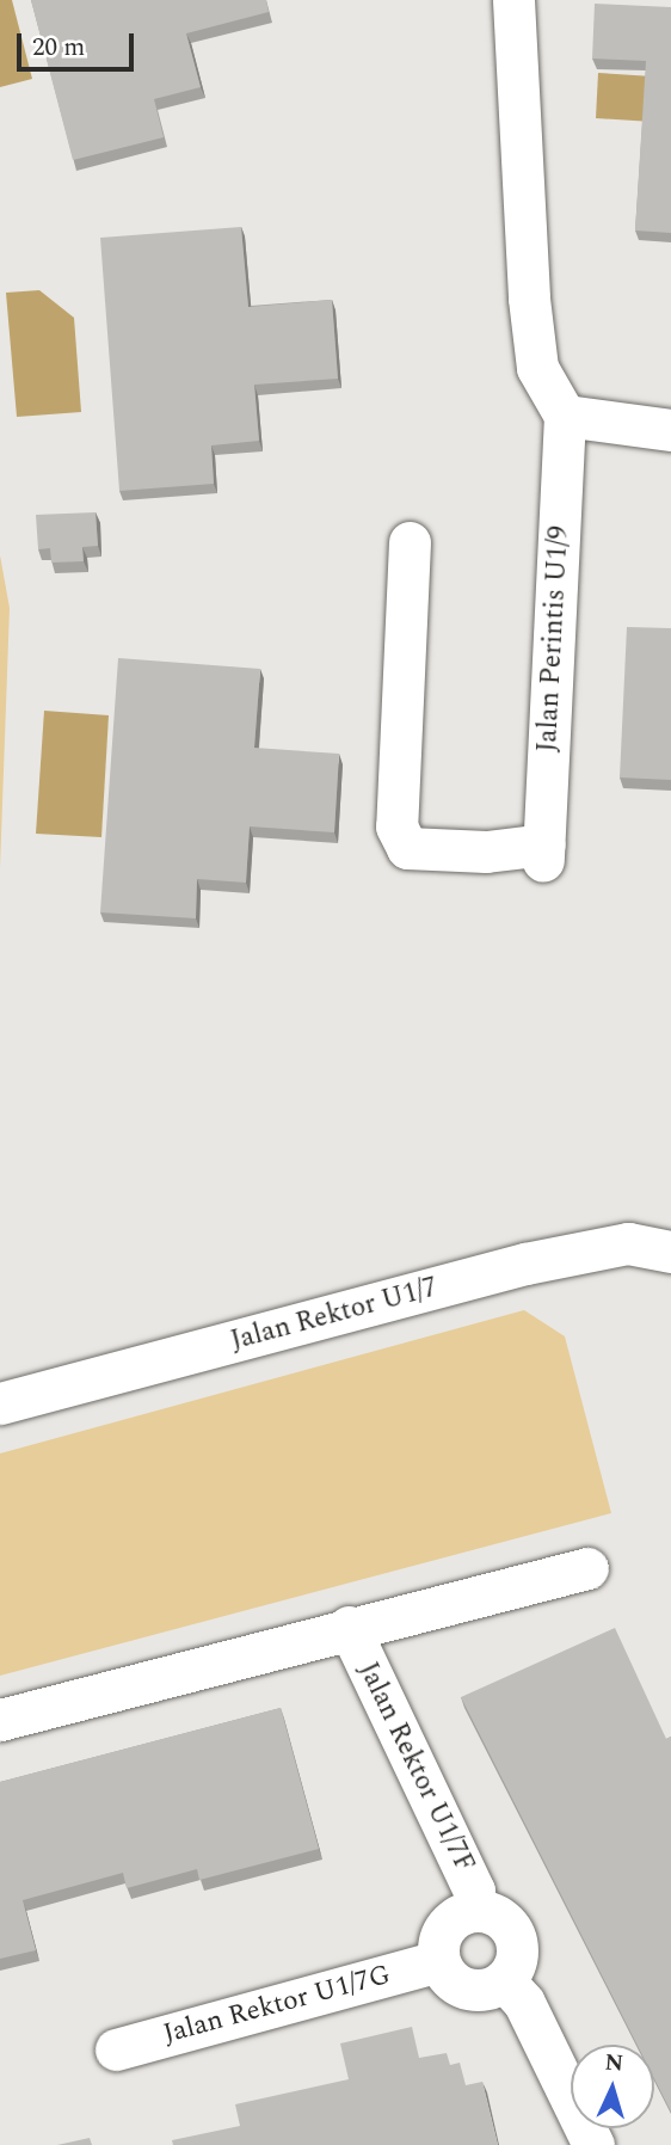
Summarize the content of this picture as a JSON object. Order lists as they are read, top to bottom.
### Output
{
  "streets": {
    "street": [
      "Jalan Perintis U1/9",
      "Jalan Rektor U1/7",
      "Jalan Rektor U1/7F",
      "Jalan Rektor U1/7G"
    ]
  },
  "crossings": [
    ["Jalan Rektor U1/7F", "Jalan Rektor U1/7G"]
  ],
  "scale_bar": "20 m",
  "north": "top"
}
